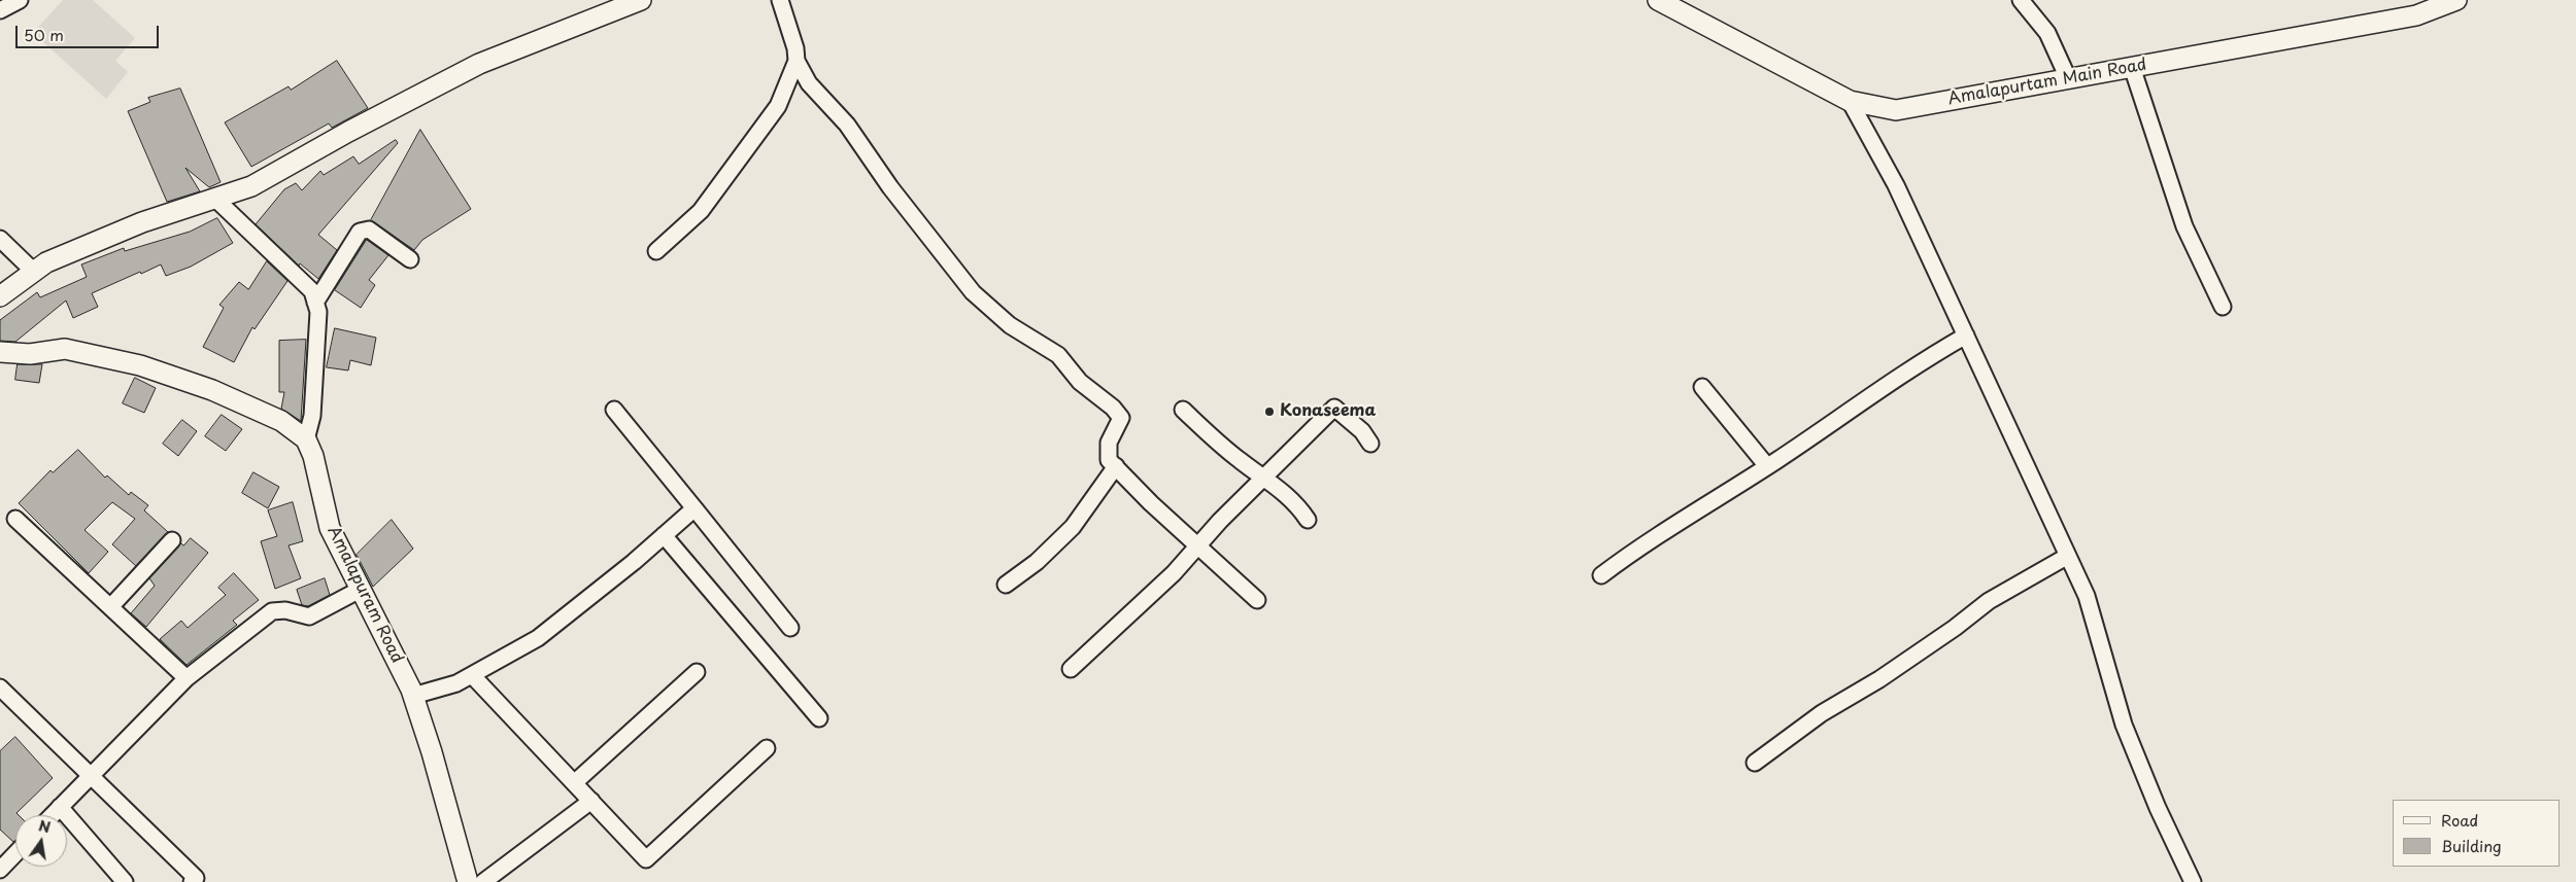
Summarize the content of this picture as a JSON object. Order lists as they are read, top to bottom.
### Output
{
  "streets": {
    "street": ["Amalapurtam Main Road", "Amalapuram Road"]
  },
  "places": ["Konaseema"],
  "legend": ["Road", "Building"],
  "scale_bar": "50 m",
  "north": "top"
}
